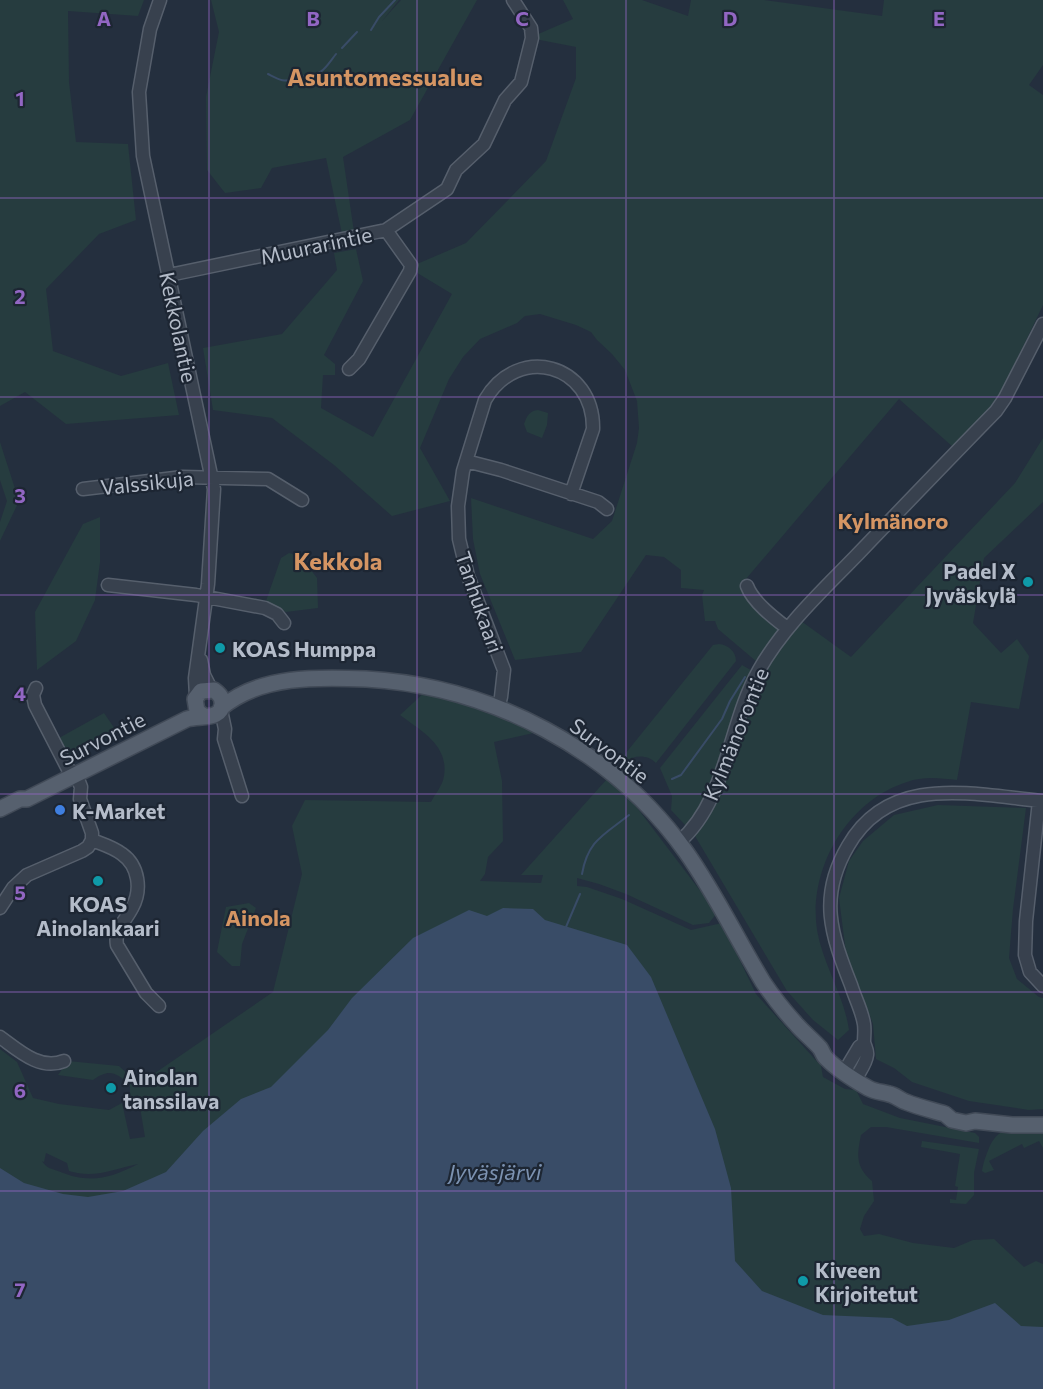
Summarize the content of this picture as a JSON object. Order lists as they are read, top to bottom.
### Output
{
  "streets": {
    "main road": ["Survontie"],
    "street": [
      "Muurarintie",
      "Kekkolantie",
      "Valssikuja",
      "Tanhukaari",
      "Kylmänorontie"
    ]
  },
  "crossings": [
    ["Muurarintie", "Kekkolantie"],
    ["Kekkolantie", "Valssikuja"],
    ["Kekkolantie", "Survontie"],
    ["Tanhukaari", "Survontie"],
    ["Kylmänorontie", "Survontie"]
  ],
  "districts": [
    "Asuntomessualue",
    "Kylmänoro",
    "Kekkola",
    "Ainola"
  ],
  "water": ["Jyväsjärvi"],
  "places": [
    "Padel X Jyväskylä",
    "KOAS Humppa",
    "K-Market",
    "KOAS Ainolankaari",
    "Ainolan tanssilava",
    "Kiveen Kirjoitetut"
  ],
  "grid": {
    "columns": [
      "A",
      "B",
      "C",
      "D",
      "E"
    ],
    "rows": [
      "1",
      "2",
      "3",
      "4",
      "5",
      "6",
      "7"
    ]
  }
}
